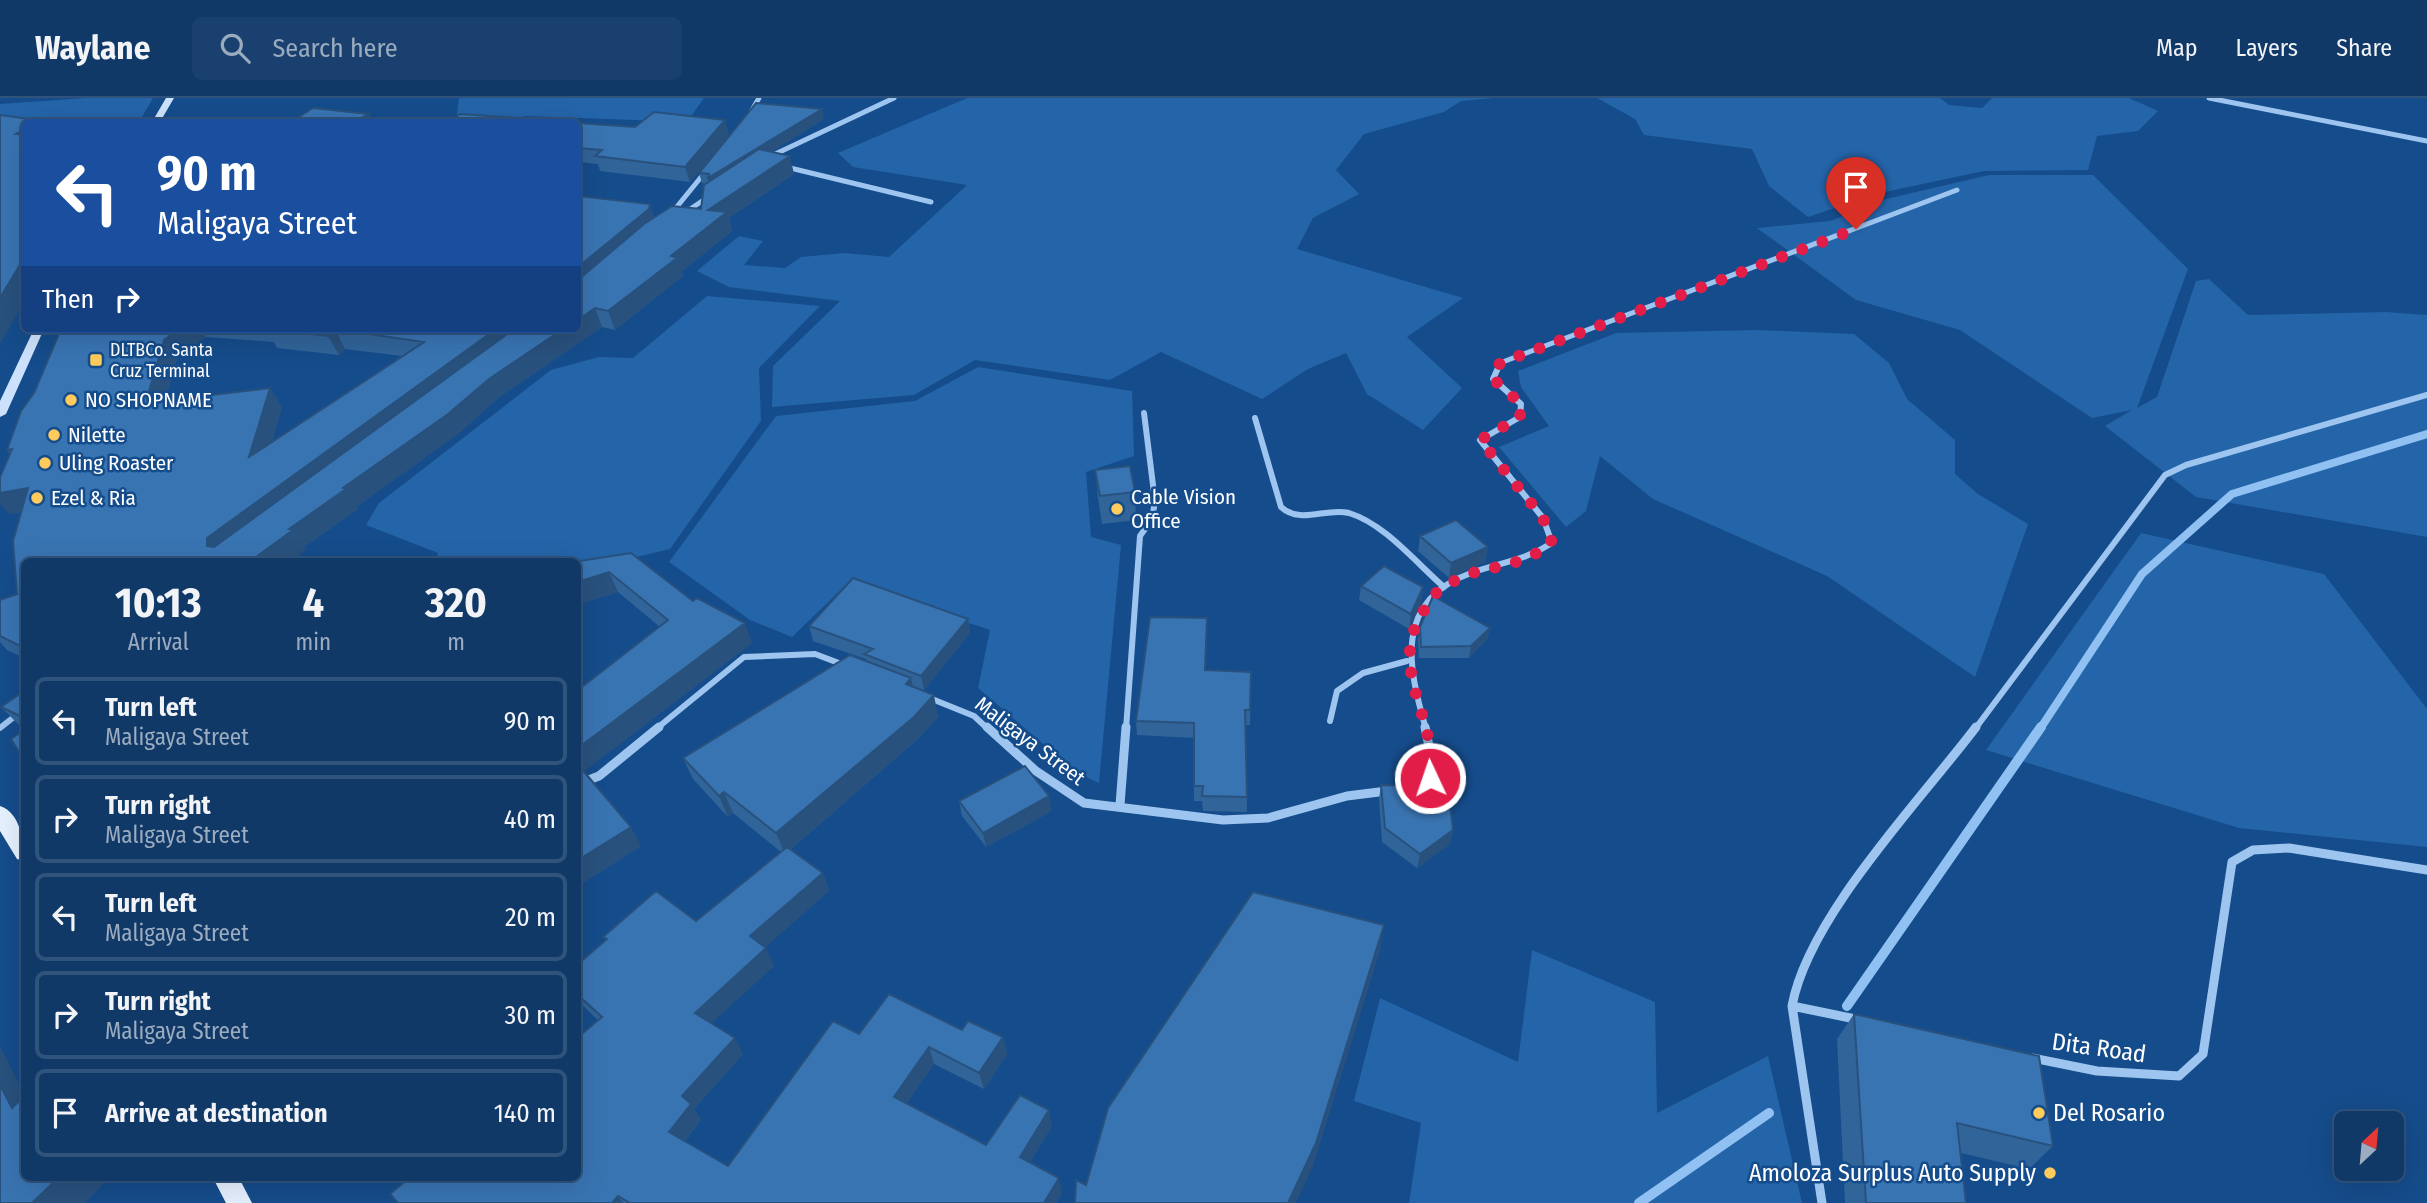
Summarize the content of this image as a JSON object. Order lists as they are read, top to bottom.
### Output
{
  "streets": {
    "street": ["Maligaya Street", "Dita Road"]
  },
  "places": {
    "transit": ["DLTBCo. Santa Cruz Terminal"],
    "other": [
      "NO SHOPNAME",
      "Nilette",
      "Uling Roaster",
      "Ezel & Ria",
      "Cable Vision Office",
      "Del Rosario",
      "Amoloza Surplus Auto Supply"
    ]
  },
  "north": "top right",
  "page": {
    "header": "Waylane",
    "search": "Search here",
    "nav": ["Map", "Layers", "Share"],
    "turn": ["90 m", "Maligaya Street"],
    "then": "Then",
    "eta": [
      "10:13",
      "Arrival",
      "4",
      "min",
      "320",
      "m"
    ],
    "list": [
      {
        "name": "Turn left",
        "note": "Maligaya Street",
        "value": "90 m"
      },
      {
        "name": "Turn right",
        "note": "Maligaya Street",
        "value": "40 m"
      },
      {
        "name": "Turn left",
        "note": "Maligaya Street",
        "value": "20 m"
      },
      {
        "name": "Turn right",
        "note": "Maligaya Street",
        "value": "30 m"
      },
      {
        "name": "Arrive at destination",
        "value": "140 m"
      }
    ]
  }
}
